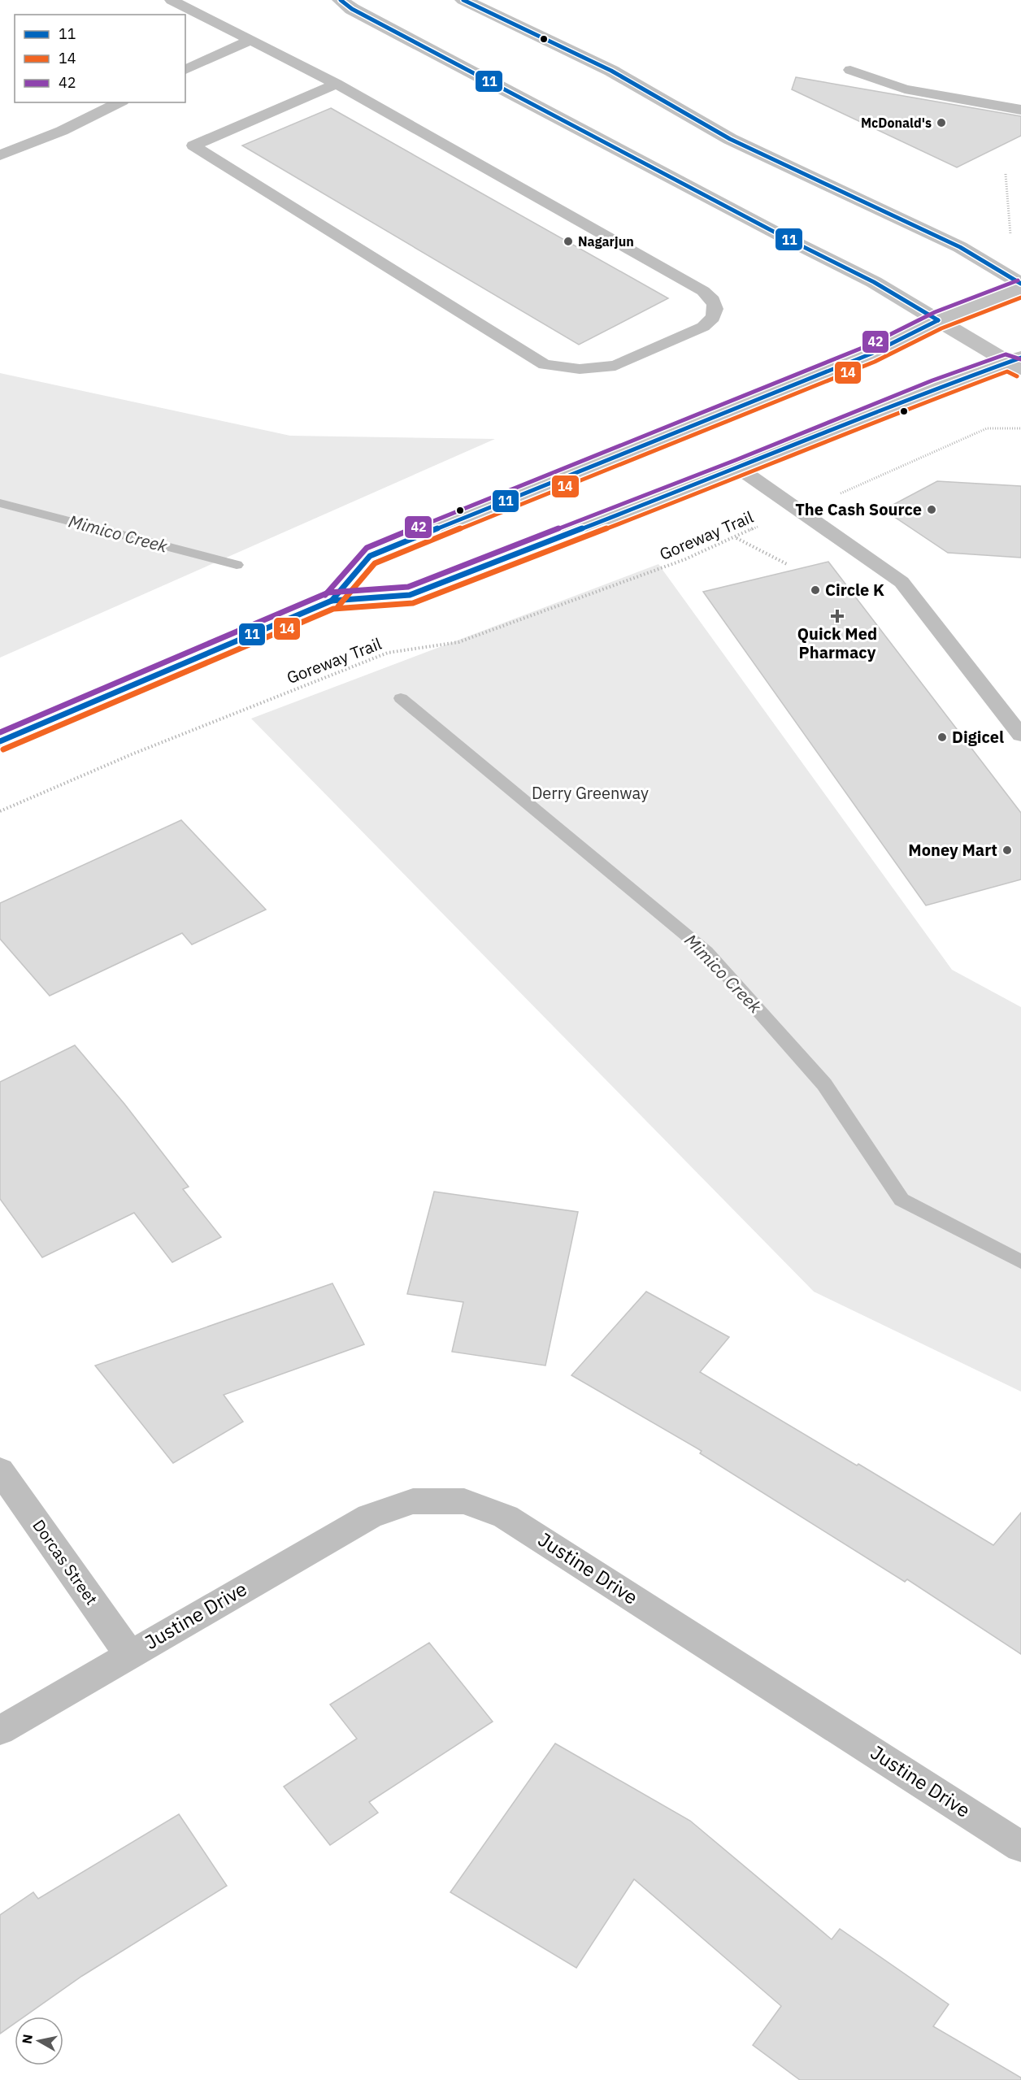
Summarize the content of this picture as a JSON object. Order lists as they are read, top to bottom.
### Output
{
  "streets": {
    "street": ["Dorcas Street", "Justine Drive"],
    "path": ["Goreway Trail"]
  },
  "crossings": [
    ["Dorcas Street", "Justine Drive"]
  ],
  "water": ["Mimico Creek"],
  "parks": ["Derry Greenway"],
  "places": {
    "other": [
      "McDonald's",
      "Nagarjun",
      "The Cash Source",
      "Circle K",
      "Digicel",
      "Money Mart"
    ],
    "health": ["Quick Med Pharmacy"]
  },
  "lines": ["transit line 11", "transit line 42", "transit line 14"],
  "legend": ["11", "14", "42"],
  "north": "left"
}
